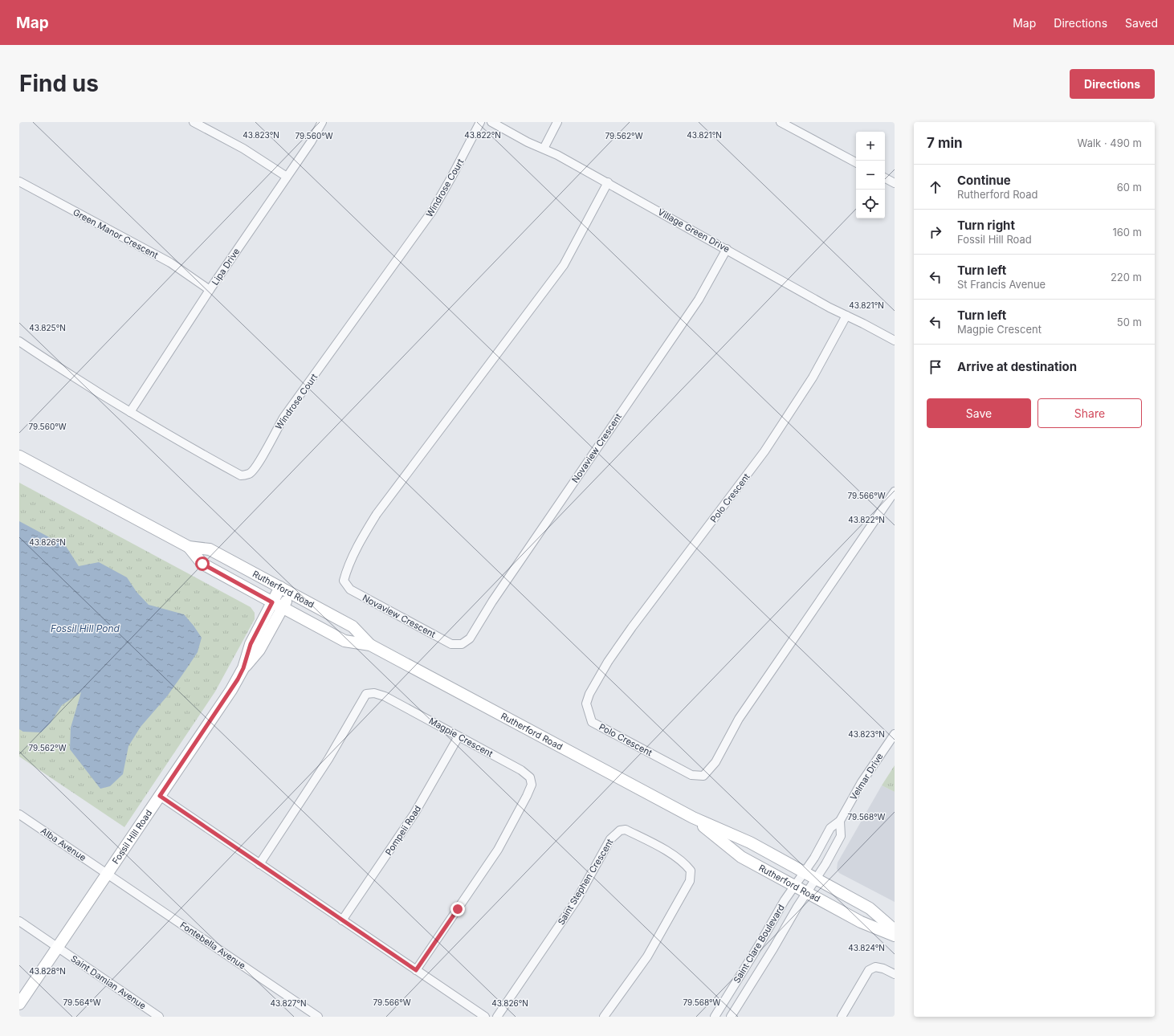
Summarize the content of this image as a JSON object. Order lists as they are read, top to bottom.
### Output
{
  "streets": {
    "main road": ["Rutherford Road", "Fossil Hill Road"],
    "street": [
      "Windrose Court",
      "Village Green Drive",
      "Green Manor Crescent",
      "Lipa Drive",
      "Novaview Crescent",
      "Polo Crescent",
      "Magpie Crescent",
      "Velmar Drive",
      "Pompeii Road",
      "Alba Avenue",
      "Saint Stephen Crescent",
      "Saint Clare Boulevard",
      "Fontebella Avenue",
      "Saint Damian Avenue"
    ]
  },
  "crossings": [
    ["Windrose Court", "Lipa Drive"],
    ["Village Green Drive", "Novaview Crescent"],
    ["Village Green Drive", "Polo Crescent"],
    ["Green Manor Crescent", "Lipa Drive"],
    ["Rutherford Road", "Velmar Drive"],
    ["Rutherford Road", "Fossil Hill Road"],
    ["Rutherford Road", "Saint Clare Boulevard"],
    ["Magpie Crescent", "Pompeii Road"],
    ["Velmar Drive", "Saint Clare Boulevard"],
    ["Fossil Hill Road", "Alba Avenue"],
    ["Fossil Hill Road", "Fontebella Avenue"],
    ["Fossil Hill Road", "Saint Damian Avenue"],
    ["Alba Avenue", "Fontebella Avenue"]
  ],
  "water": ["Fossil Hill Pond"],
  "page": {
    "header": "Map",
    "nav": ["Map", "Directions", "Saved"],
    "buttons": [
      "Directions",
      ["Save", "Share"]
    ],
    "title": "Find us",
    "heading": ["7 min", "Walk · 490 m"],
    "map_buttons": ["+", "−"],
    "list": [
      ["Continue", "Rutherford Road", "60 m"],
      ["Turn right", "Fossil Hill Road", "160 m"],
      ["Turn left", "St Francis Avenue", "220 m"],
      ["Turn left", "Magpie Crescent", "50 m"],
      "Arrive at destination"
    ]
  },
  "coordinates": [
    "43.822°N",
    "43.821°N",
    "43.823°N",
    "79.560°W",
    "79.562°W",
    "43.825°N",
    "79.566°W",
    "43.826°N",
    "79.568°W",
    "43.824°N",
    "43.828°N",
    "79.564°W",
    "43.827°N"
  ]
}
